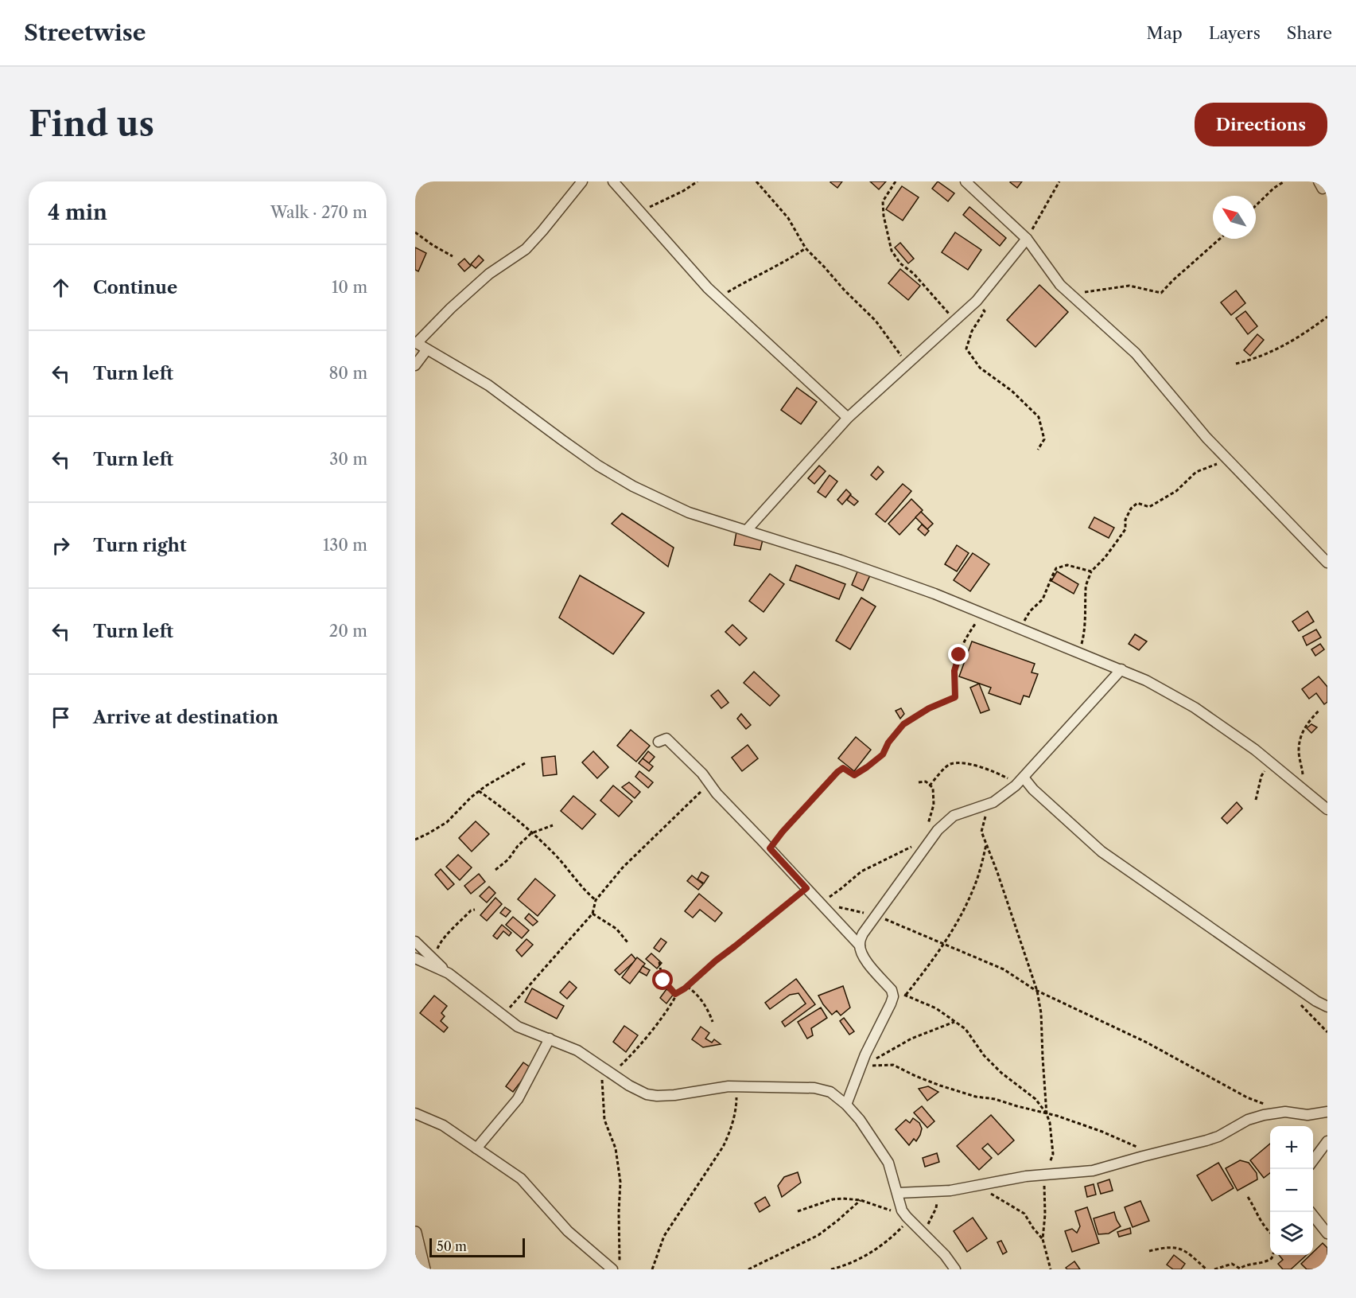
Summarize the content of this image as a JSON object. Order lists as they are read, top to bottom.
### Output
{
  "scale_bar": "50 m",
  "north": "top left",
  "page": {
    "header": "Streetwise",
    "nav": ["Map", "Layers", "Share"],
    "buttons": "Directions",
    "title": "Find us",
    "heading": ["4 min", "Walk · 270 m"],
    "list": [
      ["Continue", "10 m"],
      ["Turn left", "80 m"],
      ["Turn left", "30 m"],
      ["Turn right", "130 m"],
      ["Turn left", "20 m"],
      "Arrive at destination"
    ],
    "map_buttons": ["+", "−"],
    "scale": "50 m"
  }
}
